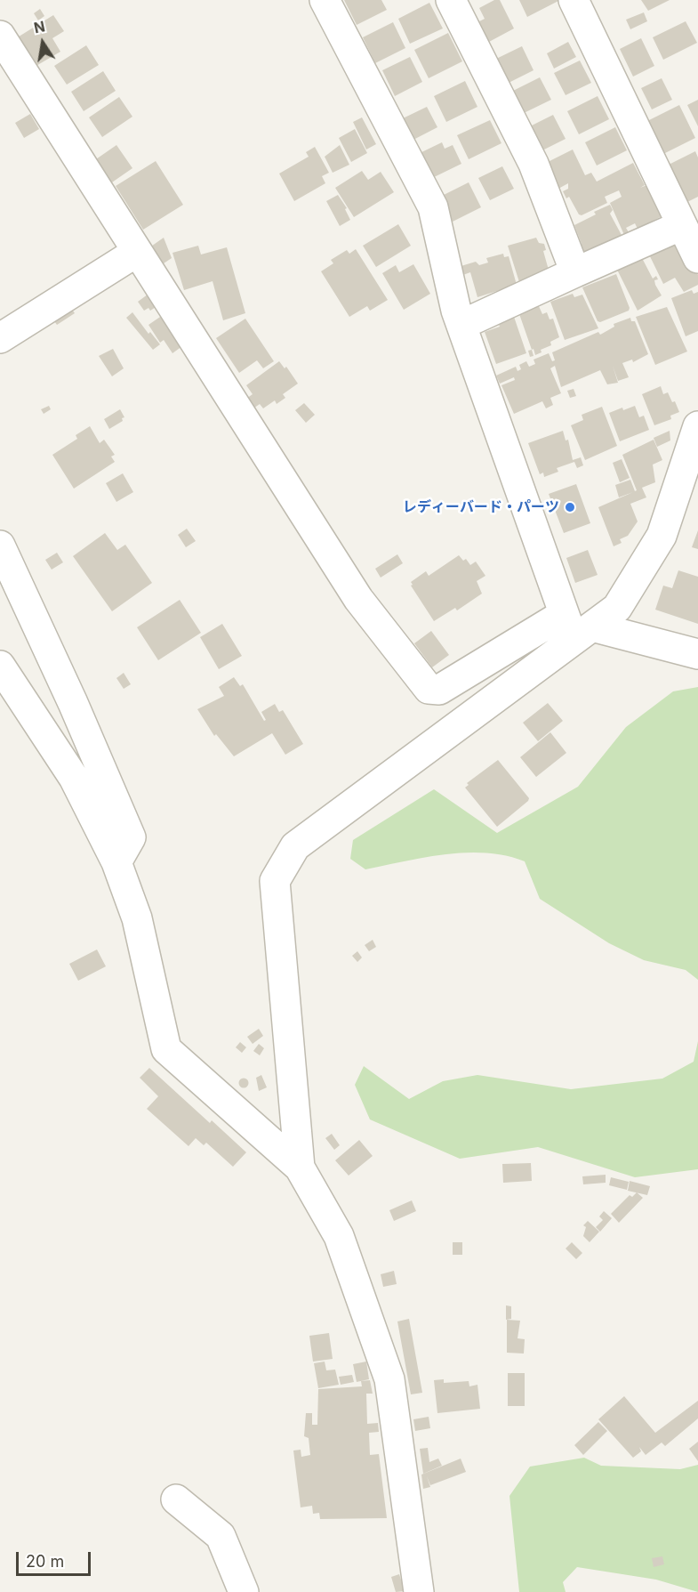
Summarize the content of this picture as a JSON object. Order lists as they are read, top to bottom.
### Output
{
  "places": ["レディーバード・パーツ"],
  "scale_bar": "20 m",
  "north": "top"
}
